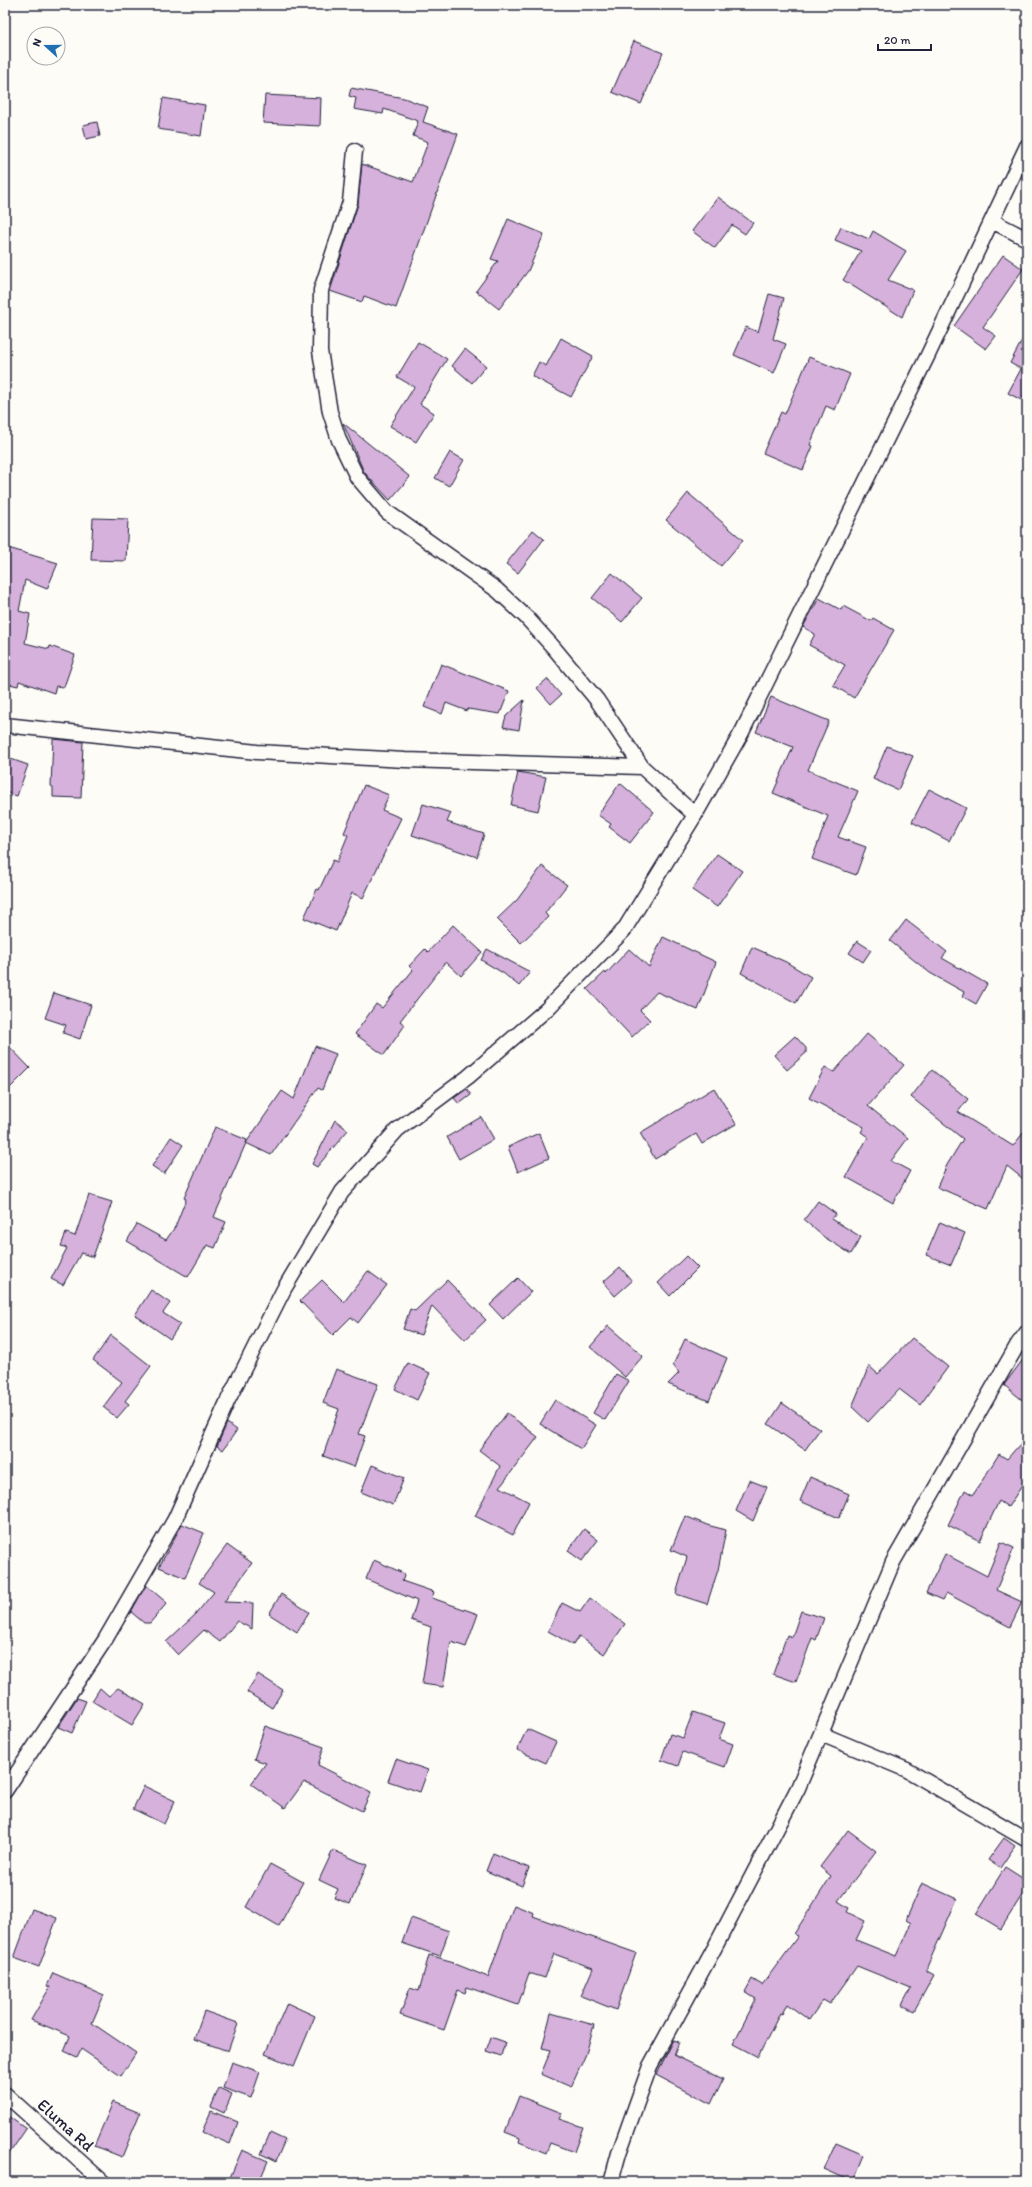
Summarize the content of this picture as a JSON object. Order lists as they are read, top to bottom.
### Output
{
  "streets": {
    "street": ["Eluma Rd"]
  },
  "scale_bar": "20 m",
  "north": "left"
}
